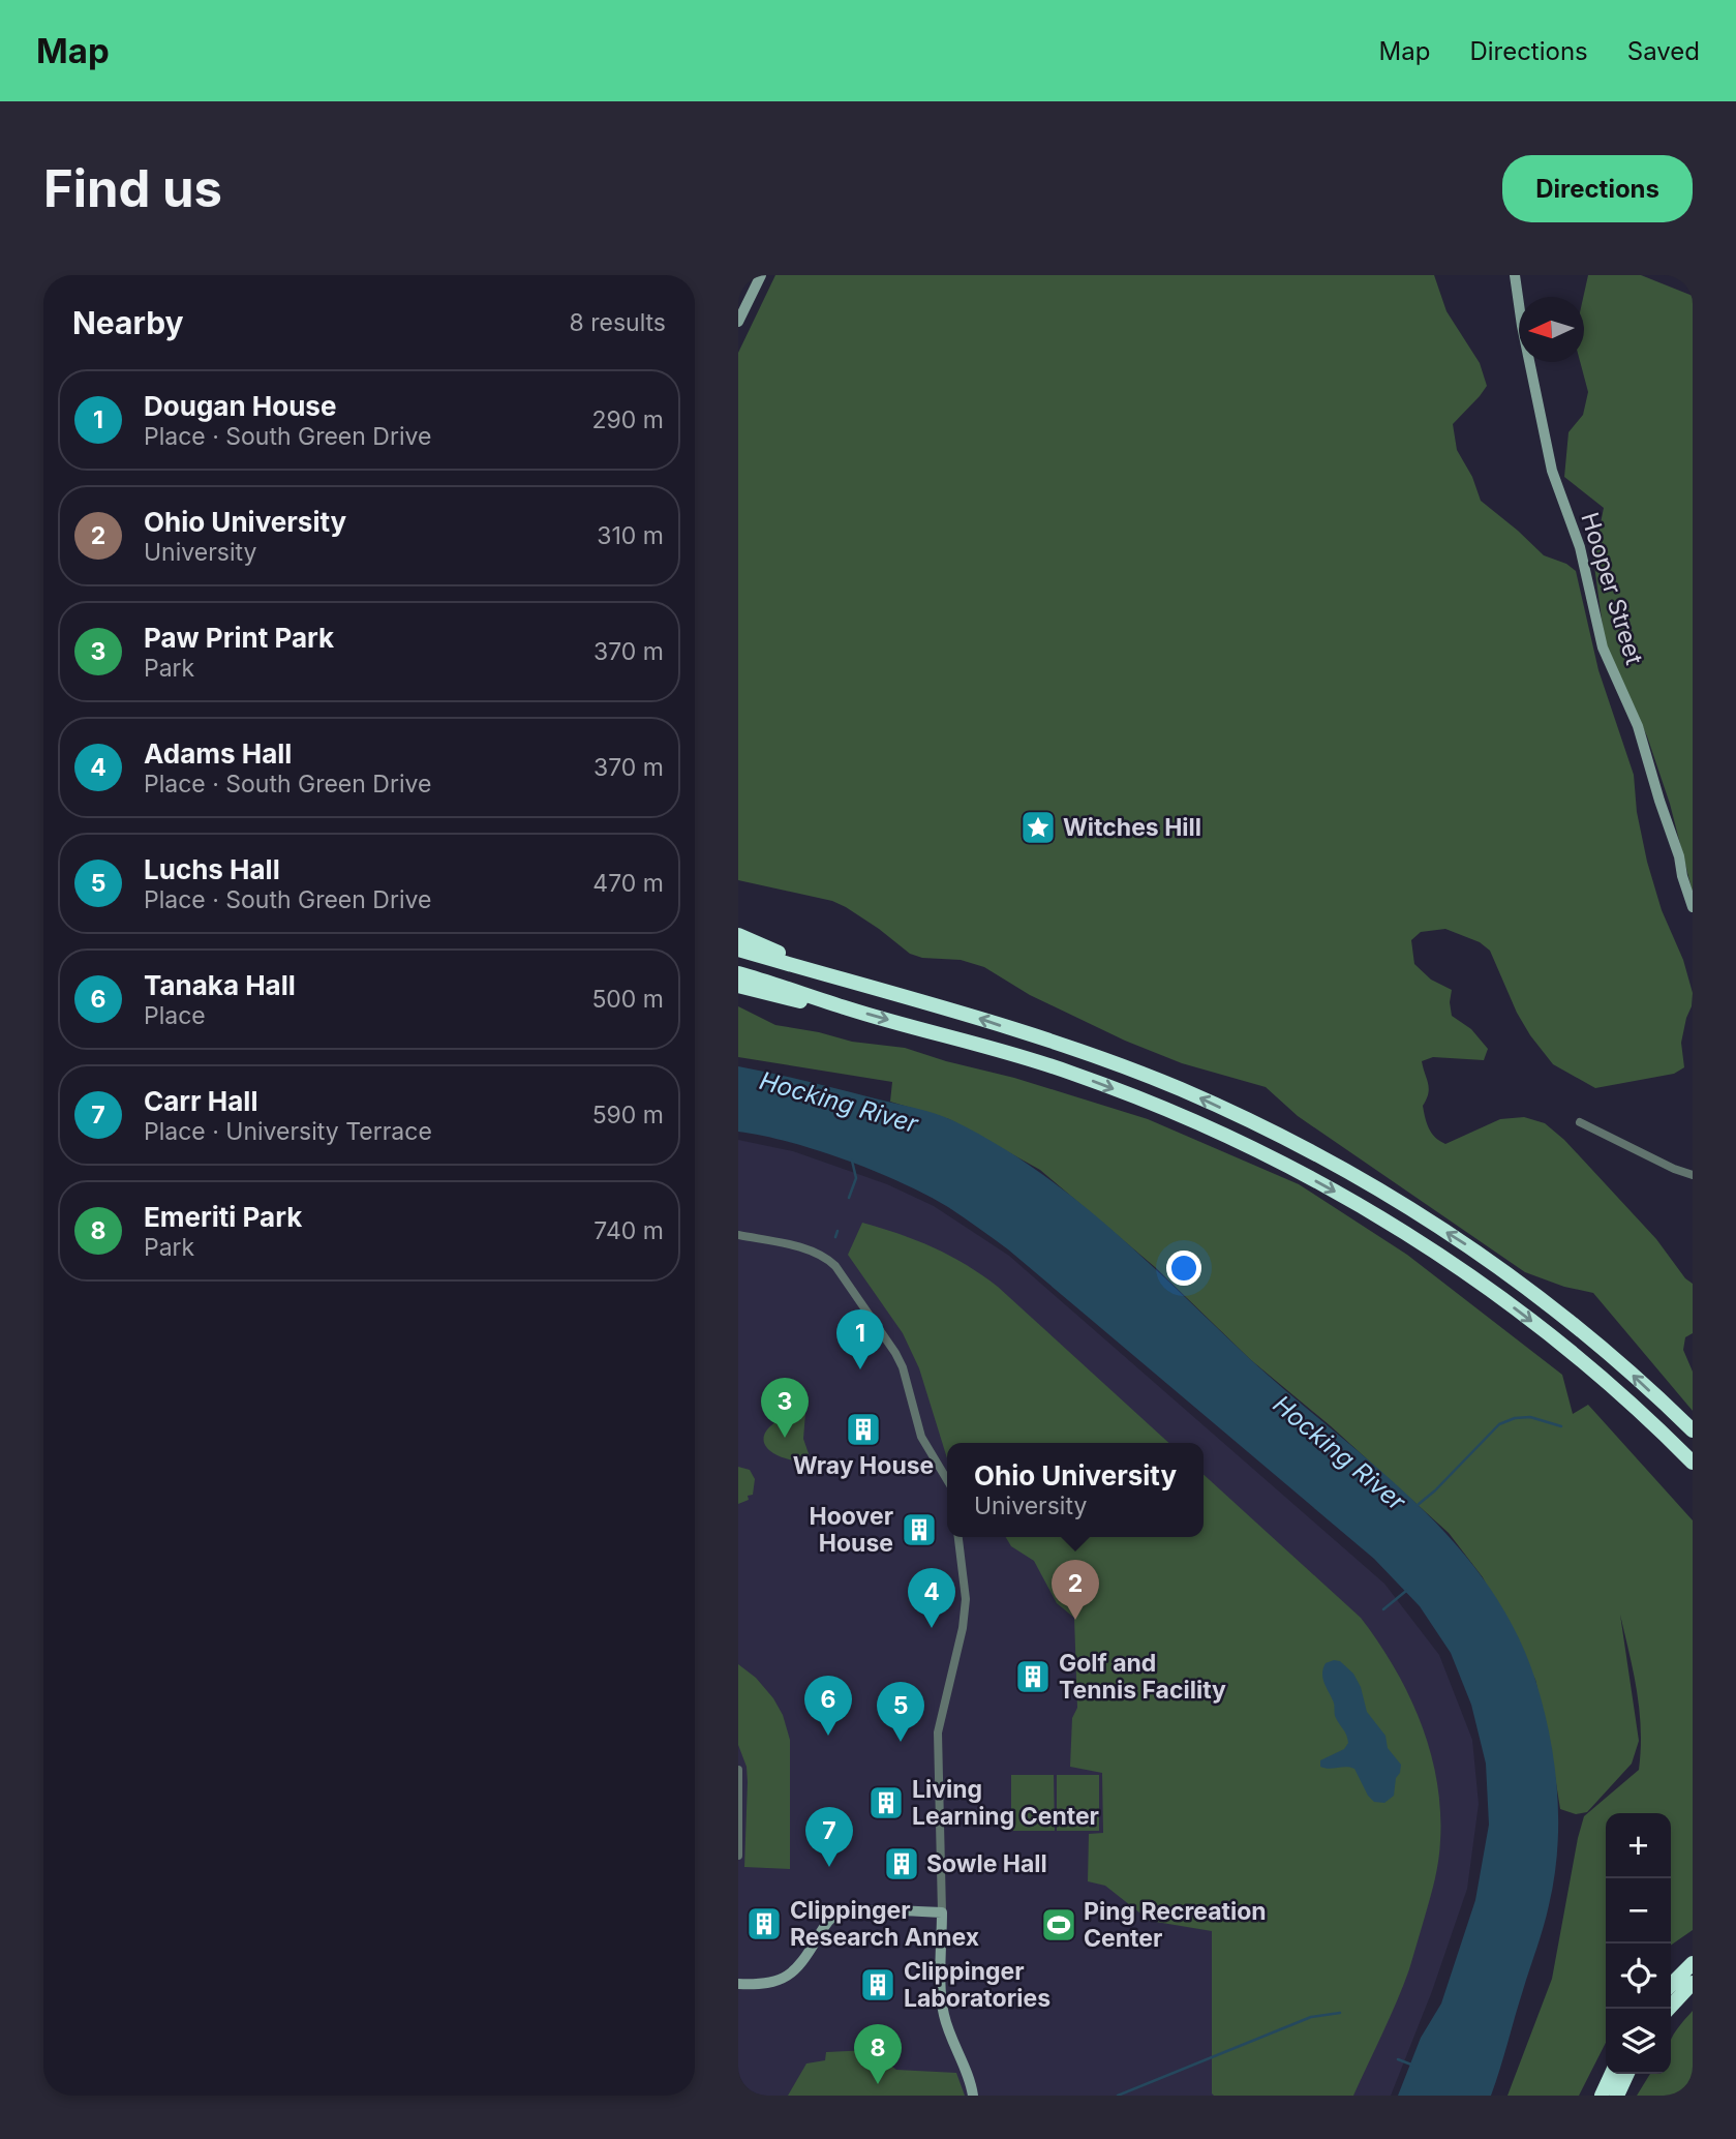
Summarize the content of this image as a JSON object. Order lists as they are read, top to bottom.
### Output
{
  "streets": {
    "street": ["Hooper Street"]
  },
  "water": ["Hocking River"],
  "places": {
    "place": ["Witches Hill"],
    "building": [
      "Wray House",
      "Hoover House",
      "Golf and Tennis Facility",
      "Living Learning Center",
      "Sowle Hall",
      "Clippinger Research Annex",
      "Clippinger Laboratories"
    ],
    "sports": ["Ping Recreation Center"]
  },
  "north": "left",
  "page": {
    "header": "Map",
    "nav": ["Map", "Directions", "Saved"],
    "buttons": "Directions",
    "title": "Find us",
    "heading": ["Nearby", "8 results"],
    "list": [
      {
        "mark": "1",
        "name": "Dougan House",
        "note": "Place · South Green Drive",
        "value": "290 m"
      },
      {
        "mark": "2",
        "name": "Ohio University",
        "note": "University",
        "value": "310 m"
      },
      {
        "mark": "3",
        "name": "Paw Print Park",
        "note": "Park",
        "value": "370 m"
      },
      {
        "mark": "4",
        "name": "Adams Hall",
        "note": "Place · South Green Drive",
        "value": "370 m"
      },
      {
        "mark": "5",
        "name": "Luchs Hall",
        "note": "Place · South Green Drive",
        "value": "470 m"
      },
      {
        "mark": "6",
        "name": "Tanaka Hall",
        "note": "Place",
        "value": "500 m"
      },
      {
        "mark": "7",
        "name": "Carr Hall",
        "note": "Place · University Terrace",
        "value": "590 m"
      },
      {
        "mark": "8",
        "name": "Emeriti Park",
        "note": "Park",
        "value": "740 m"
      }
    ],
    "pins": [
      "1",
      "3",
      "2",
      "4",
      "6",
      "5",
      "7",
      "8"
    ],
    "popup": ["Ohio University", "University"],
    "map_buttons": ["+", "−"]
  }
}
